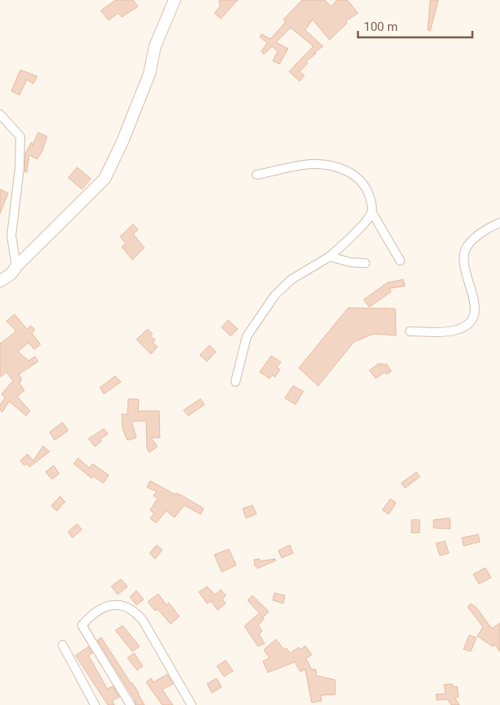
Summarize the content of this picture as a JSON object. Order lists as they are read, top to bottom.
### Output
{
  "scale_bar": "100 m"
}
